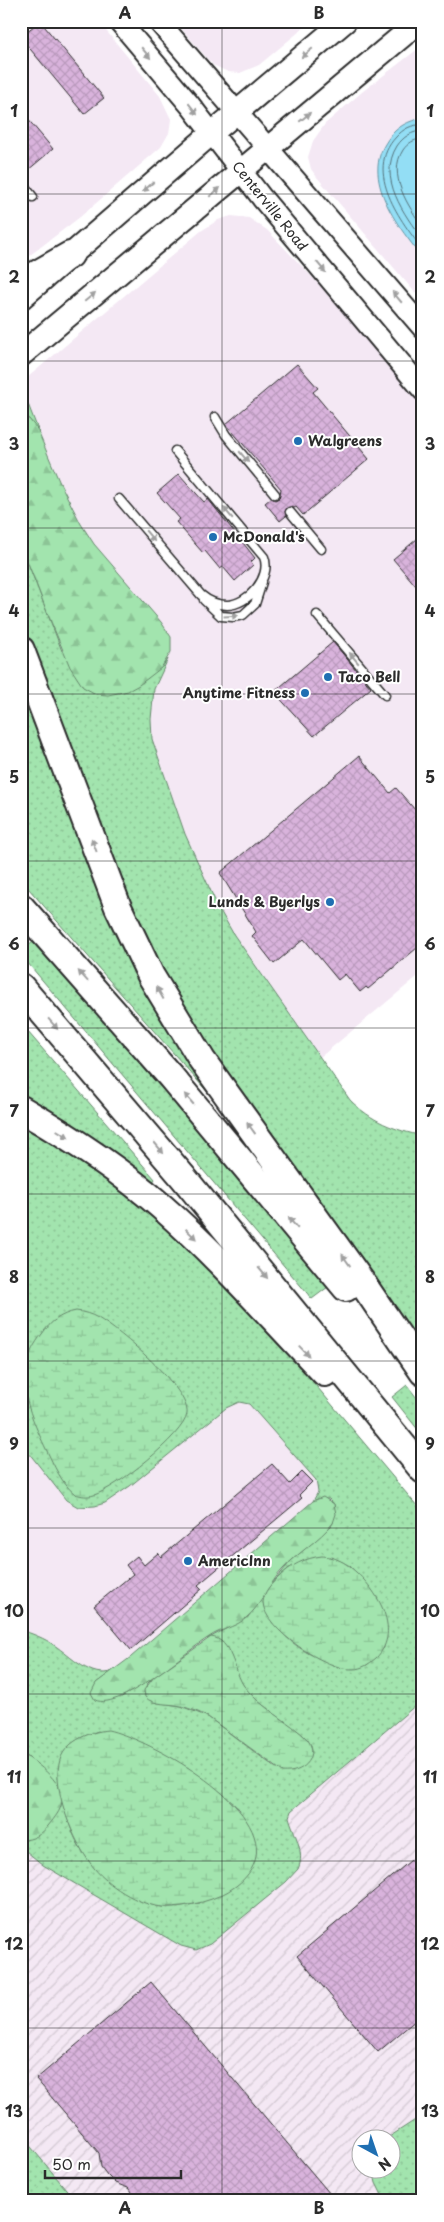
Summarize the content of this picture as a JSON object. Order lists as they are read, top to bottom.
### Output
{
  "streets": {
    "main road": ["Centerville Road"]
  },
  "places": [
    "Walgreens",
    "McDonald's",
    "Taco Bell",
    "Anytime Fitness",
    "Lunds & Byerlys",
    "AmericInn"
  ],
  "scale_bar": "50 m",
  "north": "bottom right",
  "grid": {
    "columns": ["A", "B"],
    "rows": [
      "1",
      "2",
      "3",
      "4",
      "5",
      "6",
      "7",
      "8",
      "9",
      "10",
      "11",
      "12",
      "13"
    ]
  }
}
